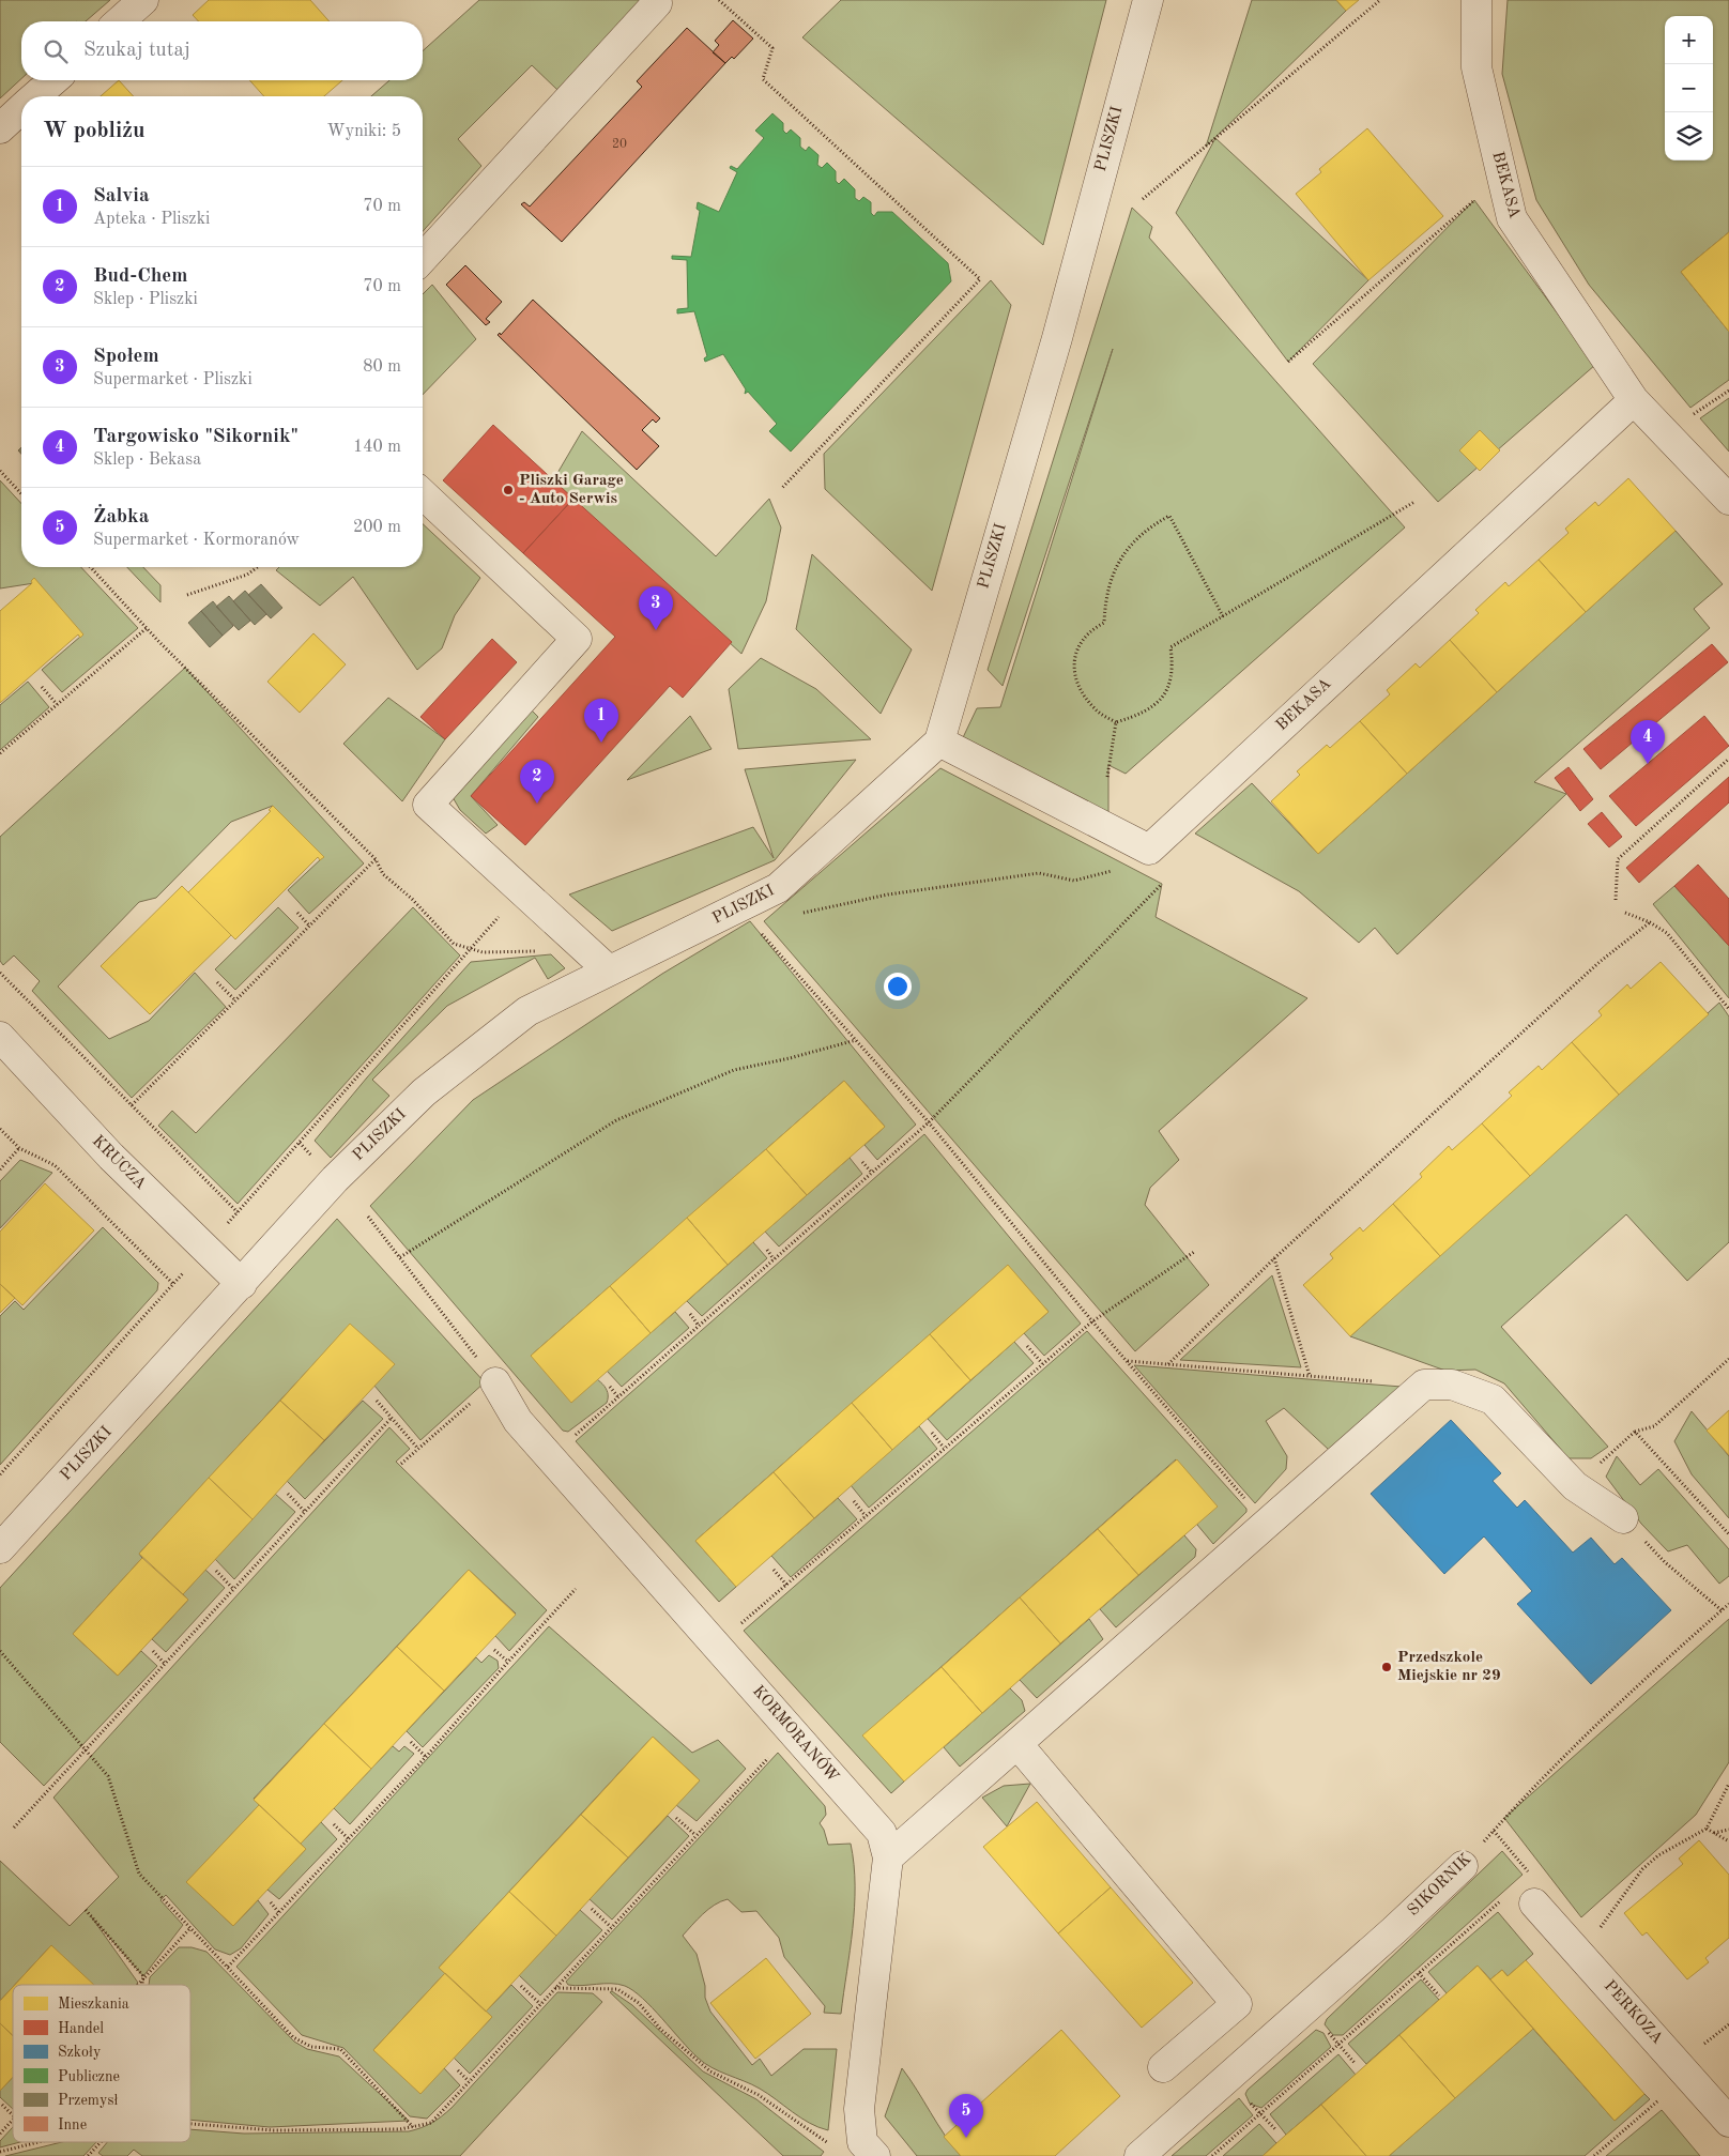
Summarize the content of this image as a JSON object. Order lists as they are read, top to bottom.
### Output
{
  "streets": {
    "street": [
      "PLISZKI",
      "BEKASA",
      "KRUCZA",
      "KORMORANÓW",
      "SIKORNIK",
      "PERKOZA"
    ]
  },
  "crossings": [
    ["PLISZKI", "BEKASA"],
    ["PLISZKI", "KRUCZA"]
  ],
  "places": ["Pliszki Garage - Auto Serwis", "Przedszkole Miejskie nr 29"],
  "house_numbers": ["20"],
  "legend": [
    "Mieszkania",
    "Handel",
    "Szkoły",
    "Publiczne",
    "Przemysł",
    "Inne"
  ],
  "page": {
    "map_buttons": ["+", "−"],
    "search": "Szukaj tutaj",
    "heading": ["W pobliżu", "Wyniki: 5"],
    "list": [
      {
        "mark": "1",
        "name": "Salvia",
        "note": "Apteka · Pliszki",
        "value": "70 m"
      },
      {
        "mark": "2",
        "name": "Bud-Chem",
        "note": "Sklep · Pliszki",
        "value": "70 m"
      },
      {
        "mark": "3",
        "name": "Społem",
        "note": "Supermarket · Pliszki",
        "value": "80 m"
      },
      {
        "mark": "4",
        "name": "Targowisko \"Sikornik\"",
        "note": "Sklep · Bekasa",
        "value": "140 m"
      },
      {
        "mark": "5",
        "name": "Żabka",
        "note": "Supermarket · Kormoranów",
        "value": "200 m"
      }
    ],
    "pins": [
      "3",
      "1",
      "4",
      "2",
      "5"
    ]
  }
}
